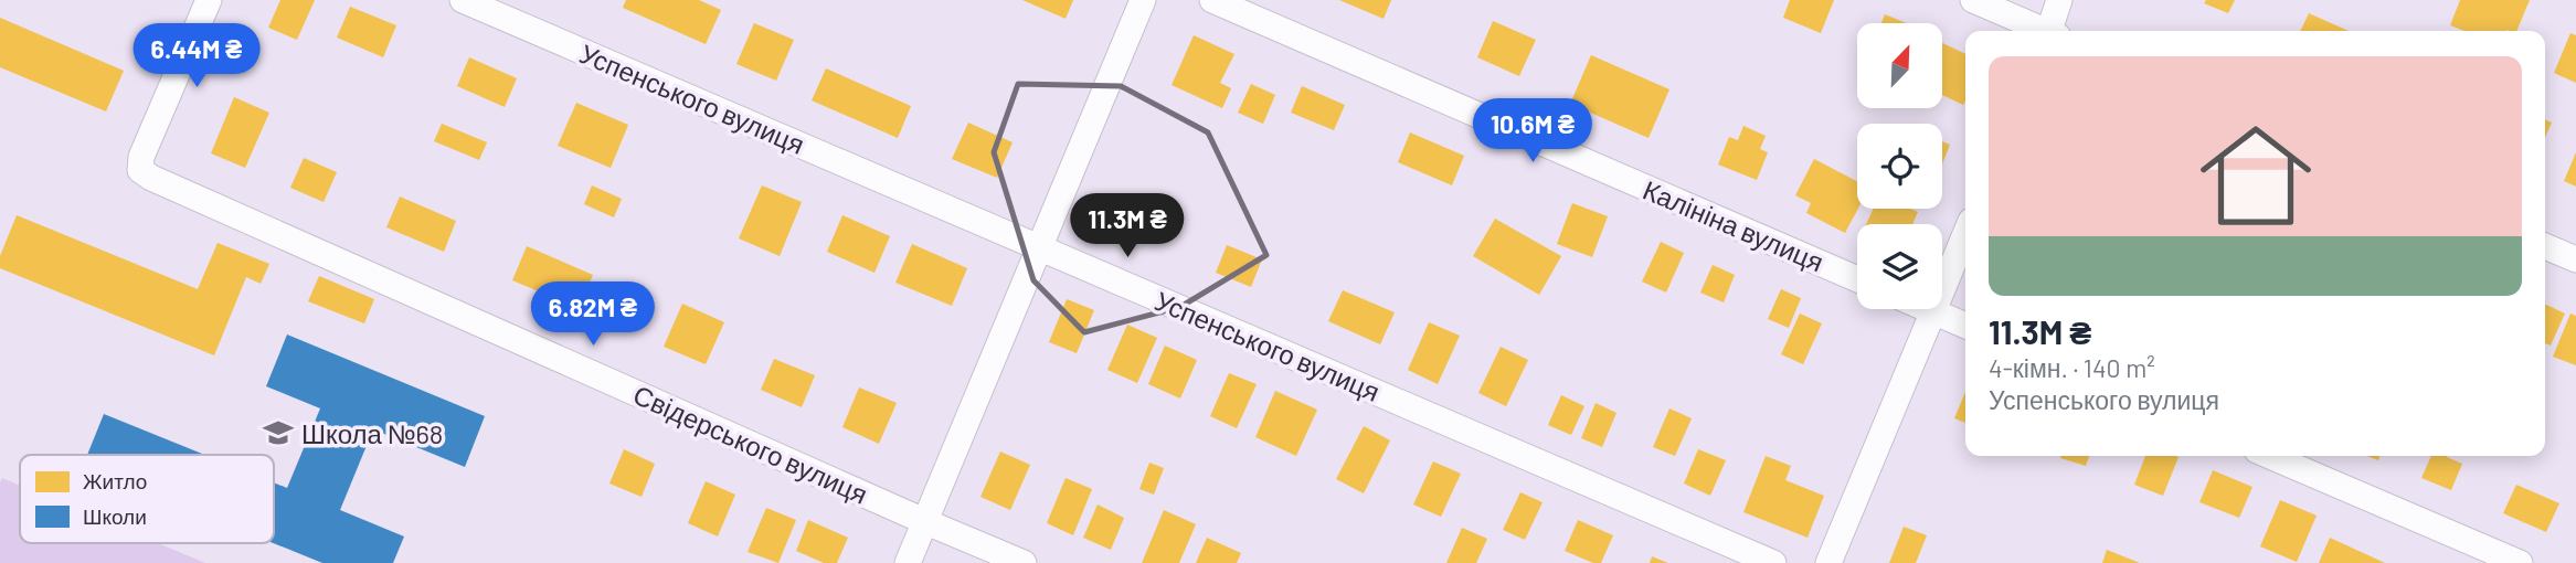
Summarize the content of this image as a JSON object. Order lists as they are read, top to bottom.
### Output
{
  "streets": {
    "street": ["Успенського вулиця", "Калініна вулиця", "Свідерського вулиця"]
  },
  "places": {
    "school or university": ["Школа №68"]
  },
  "legend": ["Житло", "Школи"],
  "north": "top right",
  "page": {
    "price": [
      "6.44M ₴",
      "10.6M ₴",
      "11.3M ₴",
      "6.82M ₴"
    ],
    "list": [
      {
        "name": "11.3M ₴",
        "note": "4-кімн. · 140 m² · Успенського вулиця"
      }
    ]
  }
}
